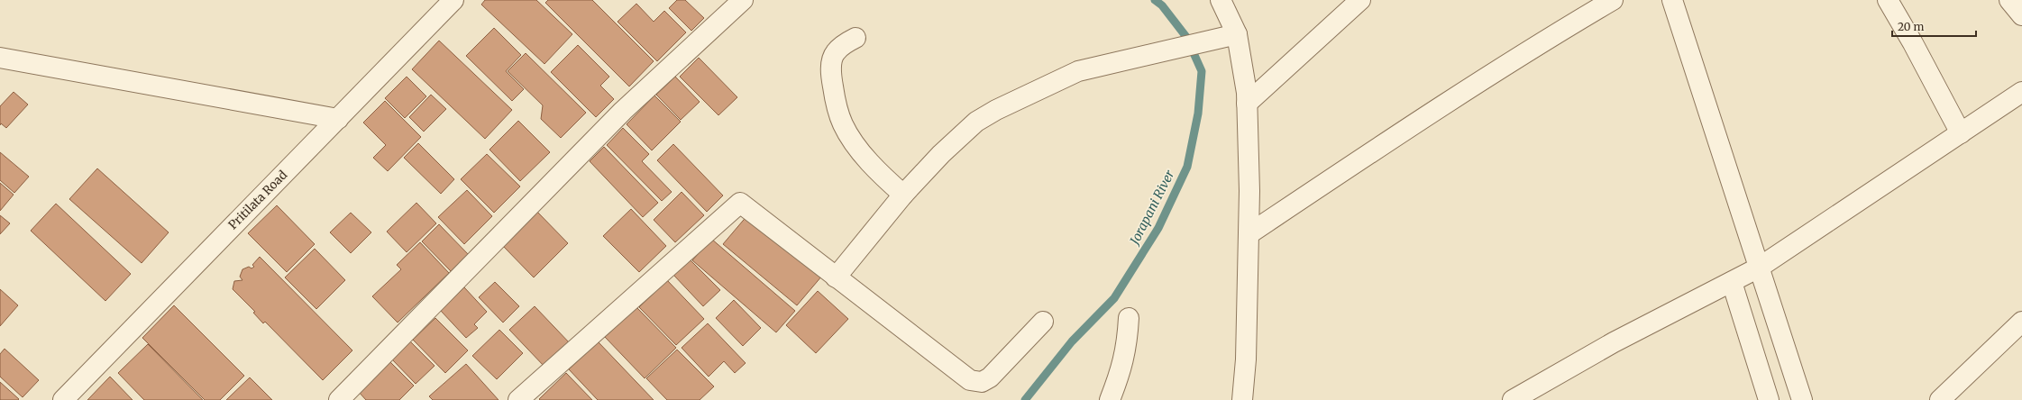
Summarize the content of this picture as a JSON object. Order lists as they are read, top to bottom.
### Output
{
  "streets": {
    "street": ["Pritilata Road"]
  },
  "water": ["Jorapani River"],
  "scale_bar": "20 m"
}
